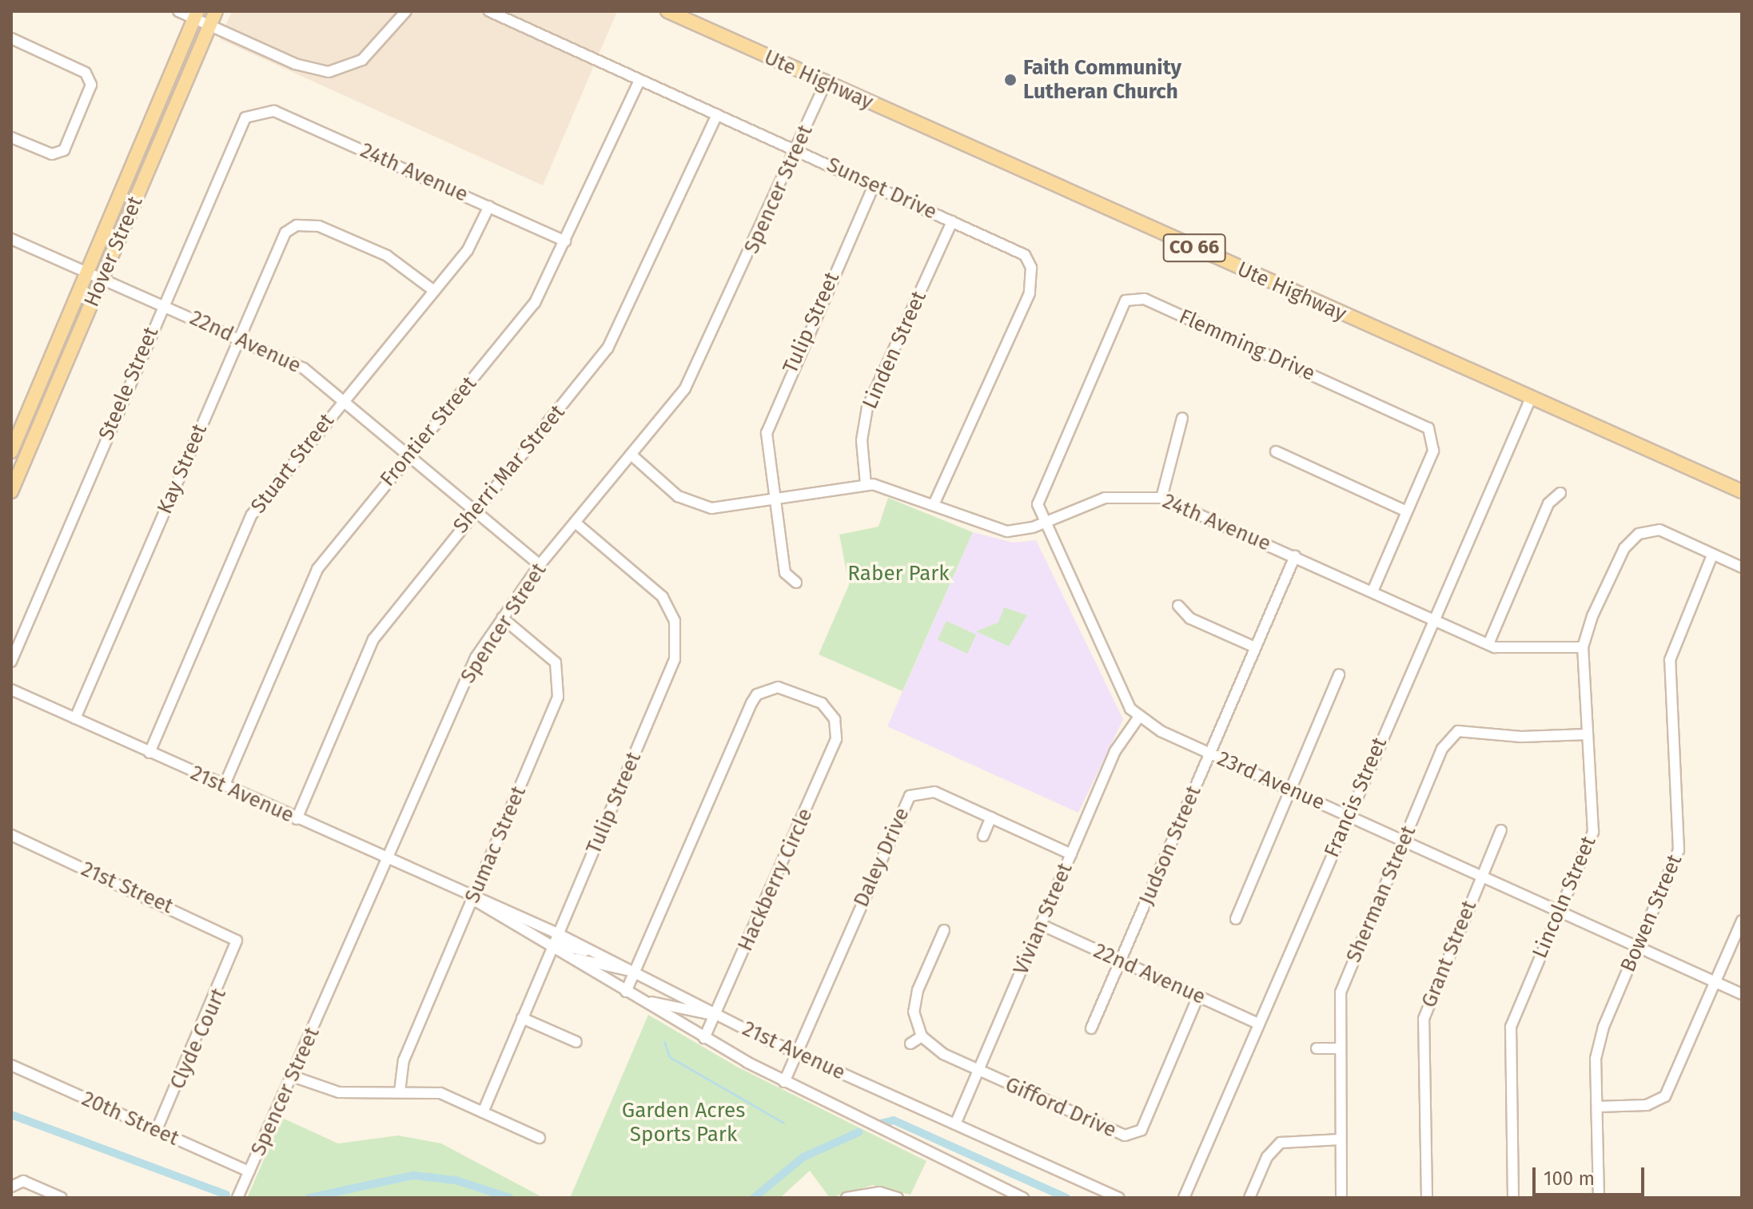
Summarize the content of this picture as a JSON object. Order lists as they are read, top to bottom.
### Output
{
  "streets": {
    "main road": ["Ute Highway", "CO 66", "Hover Street"],
    "street": [
      "24th Avenue",
      "Sunset Drive",
      "Spencer Street",
      "Tulip Street",
      "22nd Avenue",
      "Flemming Drive",
      "Linden Street",
      "Steele Street",
      "Frontier Street",
      "Stuart Street",
      "Kay Street",
      "Sherri Mar Street",
      "23rd Avenue",
      "21st Avenue",
      "Francis Street",
      "Sumac Street",
      "Judson Street",
      "Daley Drive",
      "Hackberry Circle",
      "21st Street",
      "Sherman Street",
      "Lincoln Street",
      "Bowen Street",
      "Vivian Street",
      "Grant Street",
      "Clyde Court",
      "Gifford Drive",
      "20th Street"
    ]
  },
  "crossings": [
    ["Ute Highway", "Spencer Street"],
    ["Ute Highway", "Francis Street"],
    ["24th Avenue", "Sunset Drive"],
    ["24th Avenue", "Spencer Street"],
    ["24th Avenue", "Tulip Street"],
    ["24th Avenue", "Flemming Drive"],
    ["24th Avenue", "Linden Street"],
    ["24th Avenue", "Steele Street"],
    ["24th Avenue", "Frontier Street"],
    ["24th Avenue", "Stuart Street"],
    ["24th Avenue", "23rd Avenue"],
    ["24th Avenue", "Francis Street"],
    ["24th Avenue", "Judson Street"],
    ["24th Avenue", "Lincoln Street"],
    ["Sunset Drive", "Spencer Street"],
    ["Sunset Drive", "Tulip Street"],
    ["Sunset Drive", "Linden Street"],
    ["Sunset Drive", "Frontier Street"],
    ["Sunset Drive", "Sherri Mar Street"],
    ["Spencer Street", "Tulip Street"],
    ["Spencer Street", "22nd Avenue"],
    ["Spencer Street", "21st Avenue"],
    ["Spencer Street", "Sumac Street"],
    ["Spencer Street", "20th Street"],
    ["Hover Street", "22nd Avenue"],
    ["Tulip Street", "21st Avenue"],
    ["22nd Avenue", "Steele Street"],
    ["22nd Avenue", "Frontier Street"],
    ["22nd Avenue", "Stuart Street"],
    ["22nd Avenue", "Kay Street"],
    ["22nd Avenue", "Sherri Mar Street"],
    ["22nd Avenue", "Francis Street"],
    ["22nd Avenue", "Judson Street"],
    ["22nd Avenue", "Vivian Street"],
    ["22nd Avenue", "Gifford Drive"],
    ["Flemming Drive", "23rd Avenue"],
    ["Frontier Street", "21st Avenue"],
    ["Stuart Street", "Kay Street"],
    ["Stuart Street", "21st Avenue"],
    ["Kay Street", "21st Avenue"],
    ["Sherri Mar Street", "21st Avenue"],
    ["23rd Avenue", "Francis Street"],
    ["23rd Avenue", "Judson Street"],
    ["23rd Avenue", "Sherman Street"],
    ["23rd Avenue", "Lincoln Street"],
    ["23rd Avenue", "Bowen Street"],
    ["23rd Avenue", "Vivian Street"],
    ["23rd Avenue", "Grant Street"],
    ["21st Avenue", "Sumac Street"],
    ["21st Avenue", "Daley Drive"],
    ["21st Avenue", "Hackberry Circle"],
    ["21st Avenue", "Vivian Street"],
    ["Daley Drive", "Vivian Street"],
    ["21st Street", "Clyde Court"],
    ["Sherman Street", "Lincoln Street"],
    ["Lincoln Street", "Bowen Street"],
    ["Vivian Street", "Gifford Drive"],
    ["Clyde Court", "20th Street"]
  ],
  "parks": ["Raber Park", "Garden Acres Sports Park"],
  "places": ["Faith Community Lutheran Church"],
  "scale_bar": "100 m"
}
